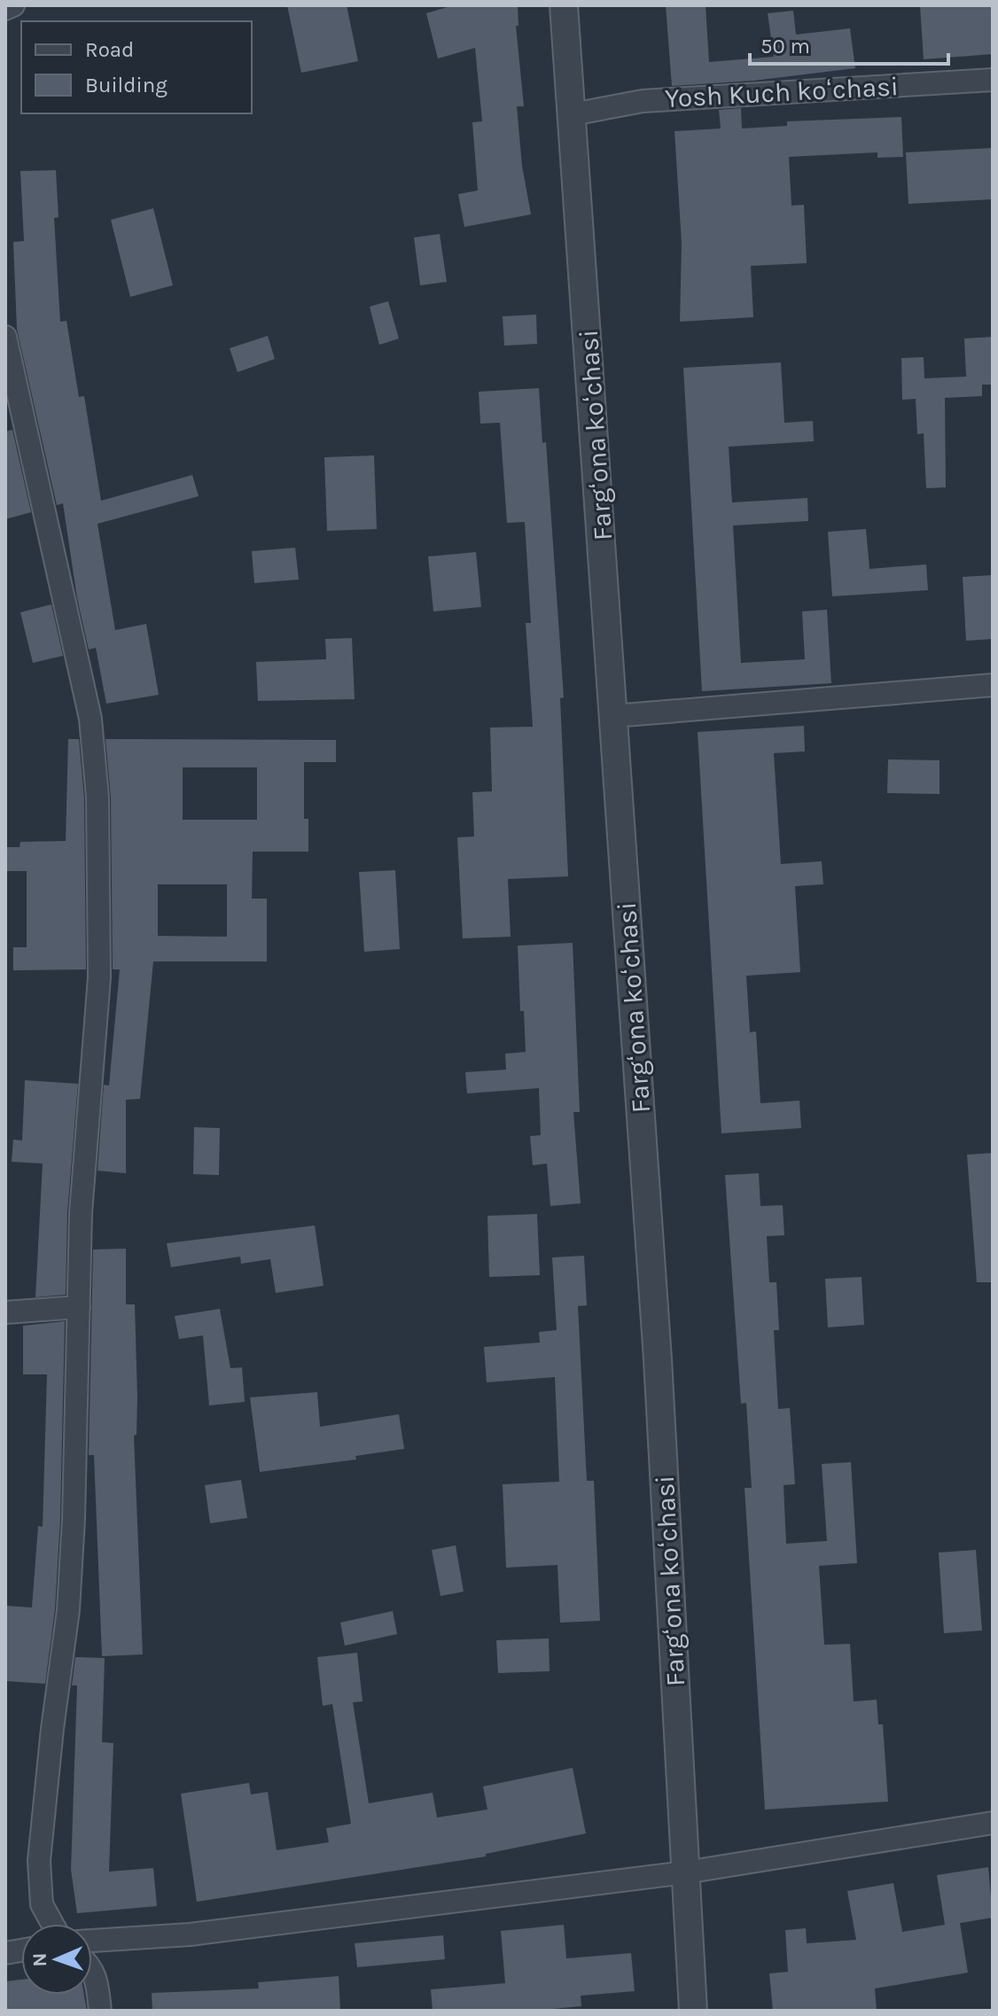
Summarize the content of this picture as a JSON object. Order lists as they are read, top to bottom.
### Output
{
  "streets": {
    "street": ["Yosh Kuch koʻchasi", "Fargʻona koʻchasi"]
  },
  "crossings": [
    ["Yosh Kuch koʻchasi", "Fargʻona koʻchasi"]
  ],
  "legend": ["Road", "Building"],
  "scale_bar": "50 m",
  "north": "left"
}
